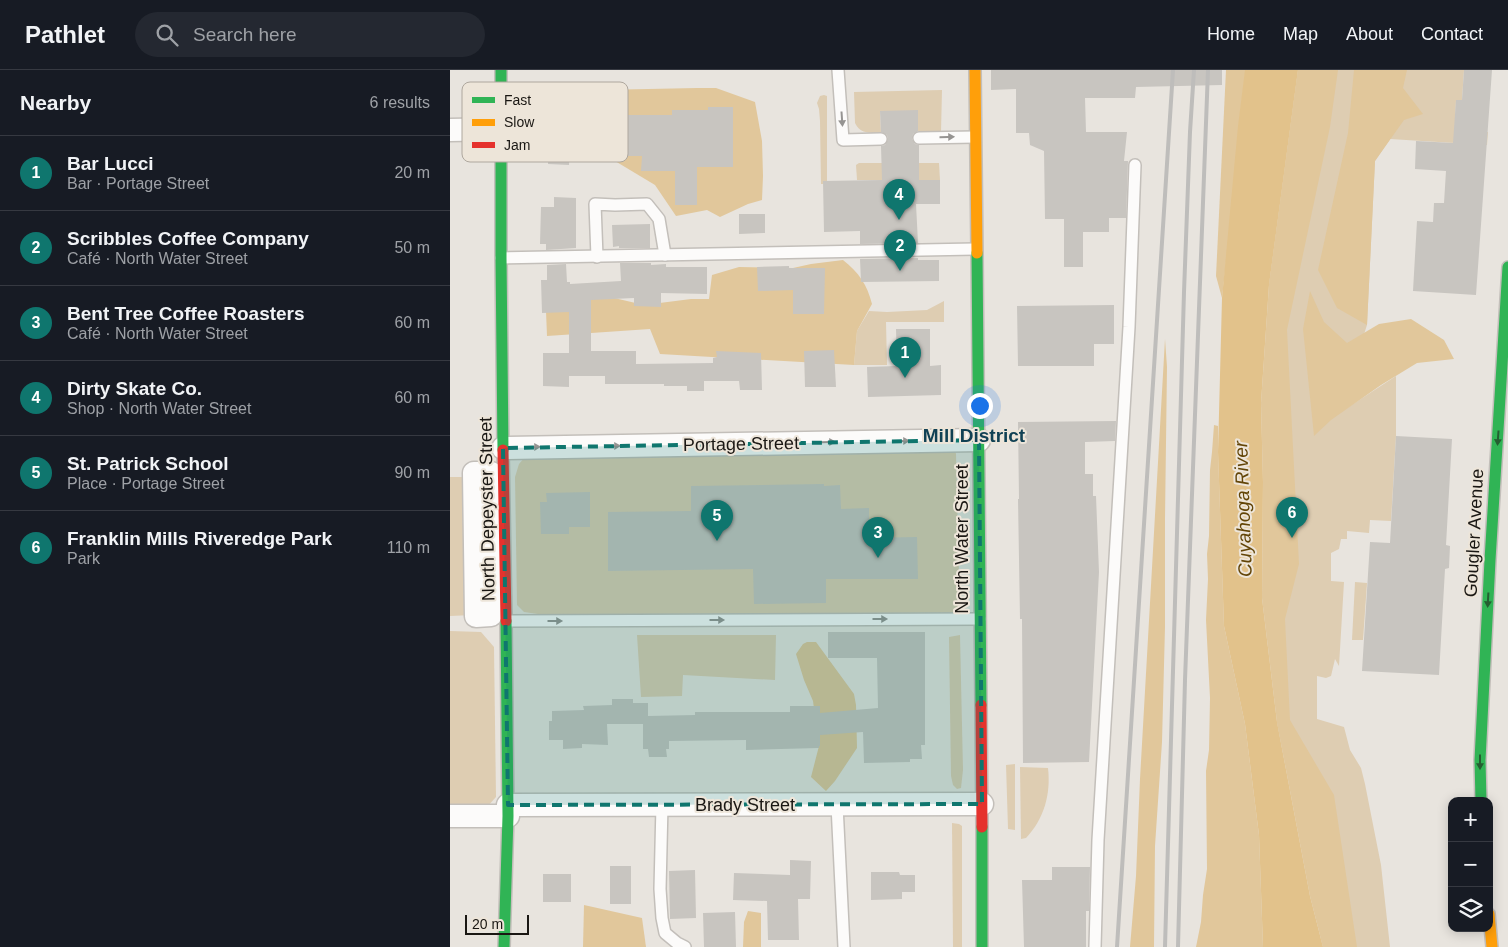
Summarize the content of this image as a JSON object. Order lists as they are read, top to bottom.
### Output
{
  "streets": {
    "main road": ["North Depeyster Street", "Gougler Avenue", "North Water Street"],
    "street": ["Portage Street", "Brady Street"]
  },
  "crossings": [
    ["Portage Street", "North Depeyster Street"],
    ["Portage Street", "North Water Street"],
    ["North Depeyster Street", "Brady Street"],
    ["North Water Street", "Brady Street"]
  ],
  "one_way": ["Portage Street", "Gougler Avenue"],
  "districts": ["Mill District"],
  "water": ["Cuyahoga River"],
  "legend": ["Fast", "Slow", "Jam"],
  "scale_bar": "20 m",
  "page": {
    "header": "Pathlet",
    "search": "Search here",
    "nav": [
      "Home",
      "Map",
      "About",
      "Contact"
    ],
    "heading": ["Nearby", "6 results"],
    "list": [
      {
        "mark": "1",
        "name": "Bar Lucci",
        "note": "Bar · Portage Street",
        "value": "20 m"
      },
      {
        "mark": "2",
        "name": "Scribbles Coffee Company",
        "note": "Café · North Water Street",
        "value": "50 m"
      },
      {
        "mark": "3",
        "name": "Bent Tree Coffee Roasters",
        "note": "Café · North Water Street",
        "value": "60 m"
      },
      {
        "mark": "4",
        "name": "Dirty Skate Co.",
        "note": "Shop · North Water Street",
        "value": "60 m"
      },
      {
        "mark": "5",
        "name": "St. Patrick School",
        "note": "Place · Portage Street",
        "value": "90 m"
      },
      {
        "mark": "6",
        "name": "Franklin Mills Riveredge Park",
        "note": "Park",
        "value": "110 m"
      }
    ],
    "pins": [
      "4",
      "2",
      "1",
      "6",
      "5",
      "3"
    ],
    "map_buttons": ["+", "−"],
    "scale": "20 m"
  }
}
